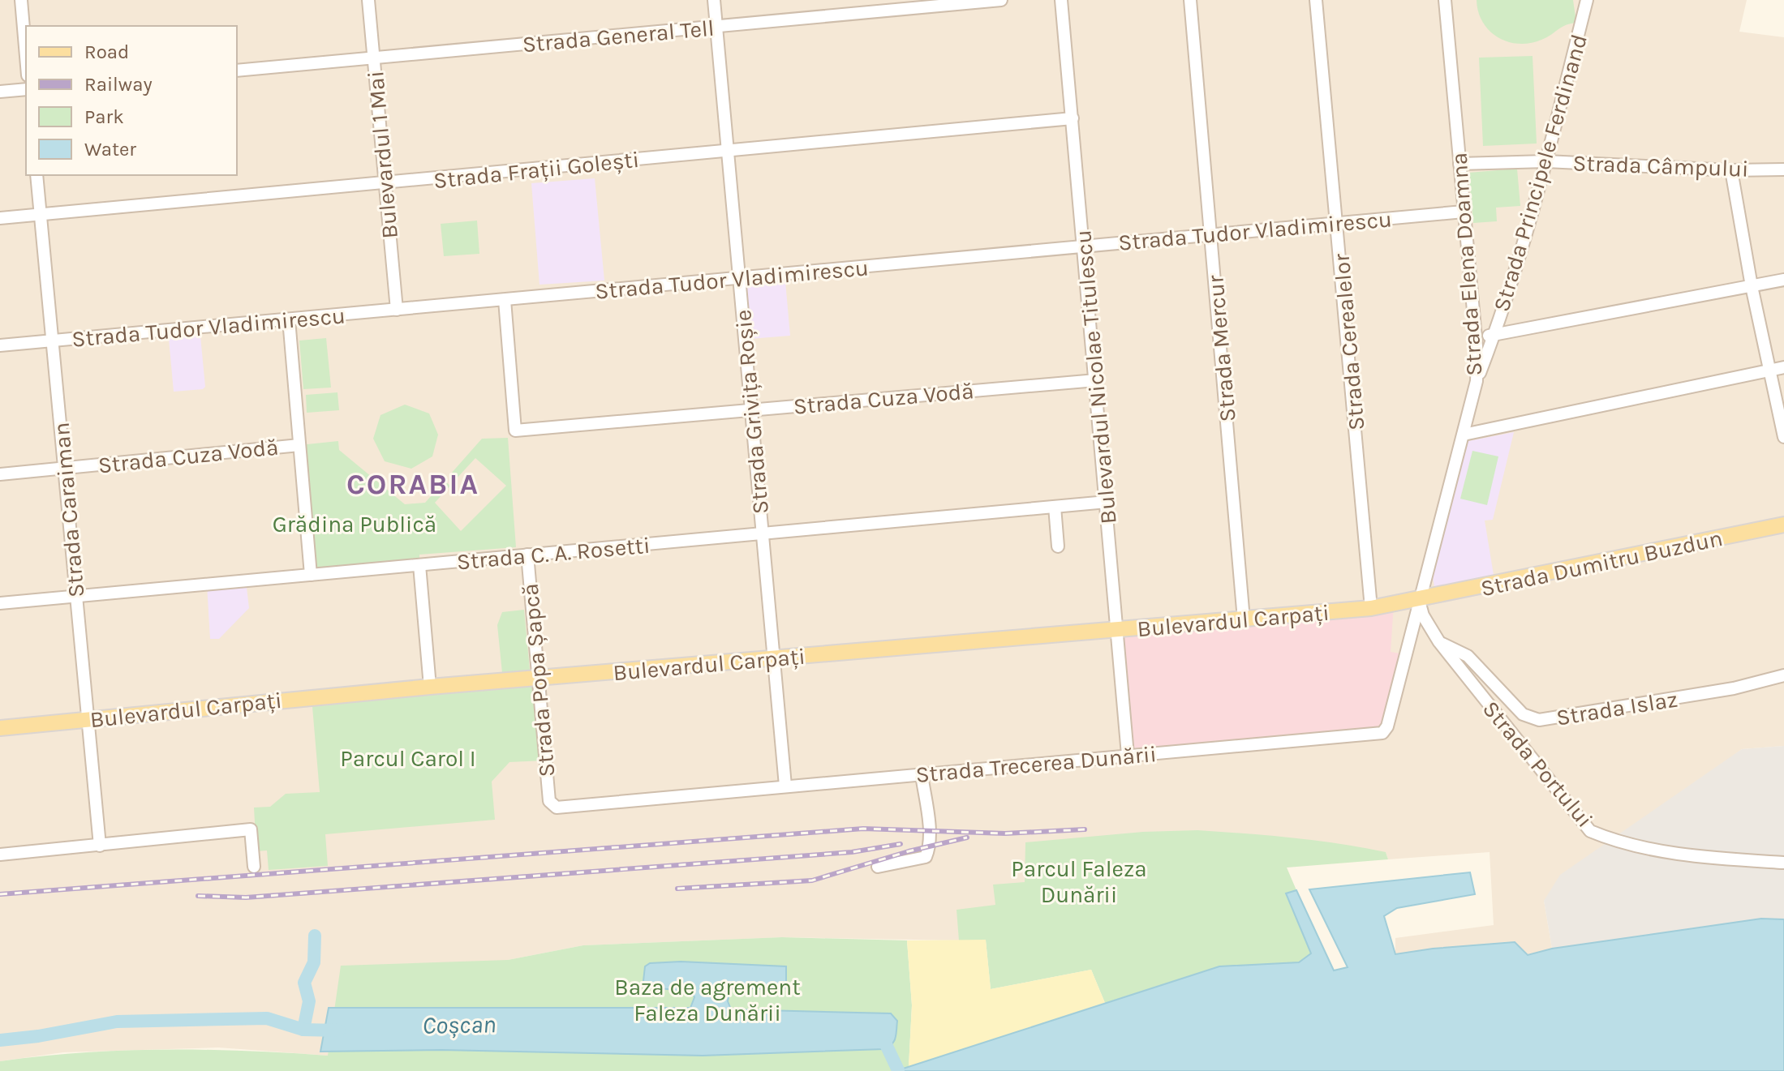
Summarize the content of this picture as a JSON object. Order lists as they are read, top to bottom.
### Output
{
  "streets": {
    "main road": ["Strada Dumitru Buzdun", "Bulevardul Carpați"],
    "street": [
      "Strada General Tell",
      "Bulevardul 1 Mai",
      "Strada Câmpului",
      "Strada Frații Golești",
      "Strada Principele Ferdinand",
      "Strada Tudor Vladimirescu",
      "Strada Elena Doamna",
      "Strada Cerealelor",
      "Strada Mercur",
      "Bulevardul Nicolae Titulescu",
      "Strada Cuza Vodă",
      "Strada Grivița Roșie",
      "Strada Caraiman",
      "Strada C. A. Rosetti",
      "Strada Popa Șapcă",
      "Strada Islaz",
      "Strada Trecerea Dunării",
      "Strada Portului"
    ]
  },
  "crossings": [
    ["Strada General Tell", "Bulevardul 1 Mai"],
    ["Strada General Tell", "Strada Grivița Roșie"],
    ["Bulevardul 1 Mai", "Strada Frații Golești"],
    ["Bulevardul 1 Mai", "Strada Tudor Vladimirescu"],
    ["Strada Câmpului", "Strada Principele Ferdinand"],
    ["Strada Câmpului", "Strada Elena Doamna"],
    ["Strada Frații Golești", "Bulevardul Nicolae Titulescu"],
    ["Strada Frații Golești", "Strada Grivița Roșie"],
    ["Strada Frații Golești", "Strada Caraiman"],
    ["Strada Principele Ferdinand", "Strada Elena Doamna"],
    ["Strada Tudor Vladimirescu", "Strada Elena Doamna"],
    ["Strada Tudor Vladimirescu", "Strada Cerealelor"],
    ["Strada Tudor Vladimirescu", "Strada Mercur"],
    ["Strada Tudor Vladimirescu", "Bulevardul Nicolae Titulescu"],
    ["Strada Tudor Vladimirescu", "Strada Cuza Vodă"],
    ["Strada Tudor Vladimirescu", "Strada Grivița Roșie"],
    ["Strada Tudor Vladimirescu", "Strada Caraiman"],
    ["Strada Elena Doamna", "Strada Dumitru Buzdun"],
    ["Strada Elena Doamna", "Bulevardul Carpați"],
    ["Strada Elena Doamna", "Strada Trecerea Dunării"],
    ["Strada Elena Doamna", "Strada Portului"],
    ["Strada Cerealelor", "Bulevardul Carpați"],
    ["Strada Mercur", "Bulevardul Carpați"],
    ["Bulevardul Nicolae Titulescu", "Strada Cuza Vodă"],
    ["Bulevardul Nicolae Titulescu", "Strada C. A. Rosetti"],
    ["Bulevardul Nicolae Titulescu", "Bulevardul Carpați"],
    ["Bulevardul Nicolae Titulescu", "Strada Trecerea Dunării"],
    ["Strada Cuza Vodă", "Strada Grivița Roșie"],
    ["Strada Cuza Vodă", "Strada Caraiman"],
    ["Strada Grivița Roșie", "Strada C. A. Rosetti"],
    ["Strada Grivița Roșie", "Bulevardul Carpați"],
    ["Strada Grivița Roșie", "Strada Trecerea Dunării"],
    ["Strada Caraiman", "Strada C. A. Rosetti"],
    ["Strada Caraiman", "Bulevardul Carpați"],
    ["Strada C. A. Rosetti", "Strada Popa Șapcă"],
    ["Strada Dumitru Buzdun", "Bulevardul Carpați"],
    ["Strada Dumitru Buzdun", "Strada Trecerea Dunării"],
    ["Strada Dumitru Buzdun", "Strada Portului"],
    ["Bulevardul Carpați", "Strada Popa Șapcă"],
    ["Bulevardul Carpați", "Strada Trecerea Dunării"],
    ["Bulevardul Carpați", "Strada Portului"],
    ["Strada Popa Șapcă", "Strada Trecerea Dunării"],
    ["Strada Islaz", "Strada Portului"],
    ["Strada Trecerea Dunării", "Strada Portului"]
  ],
  "districts": ["CORABIA"],
  "water": ["Coșcan"],
  "parks": [
    "Grădina Publică",
    "Parcul Carol I",
    "Parcul Faleza Dunării",
    "Baza de agrement Faleza Dunării"
  ],
  "legend": [
    "Road",
    "Railway",
    "Park",
    "Water"
  ]
}
